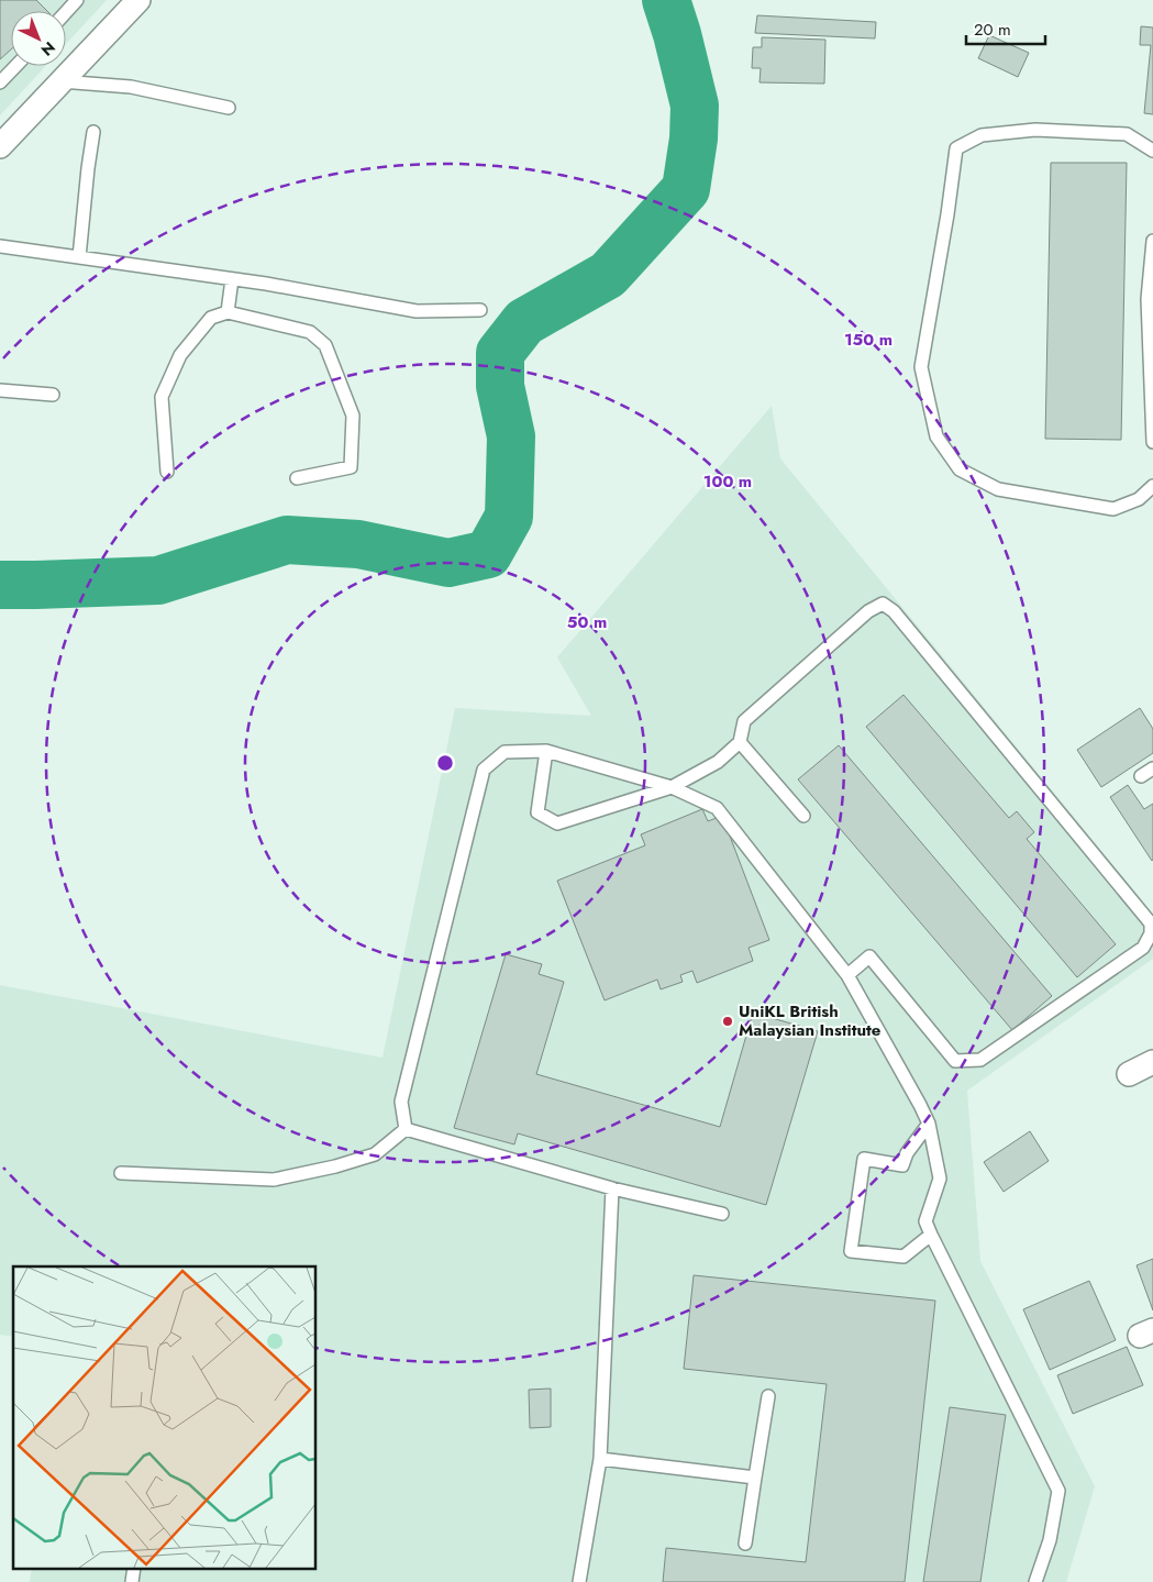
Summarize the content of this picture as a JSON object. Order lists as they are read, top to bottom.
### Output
{
  "places": ["UniKL British Malaysian Institute"],
  "scale_bar": "20 m",
  "north": "bottom right",
  "rings": ["150 m", "100 m", "50 m"]
}
